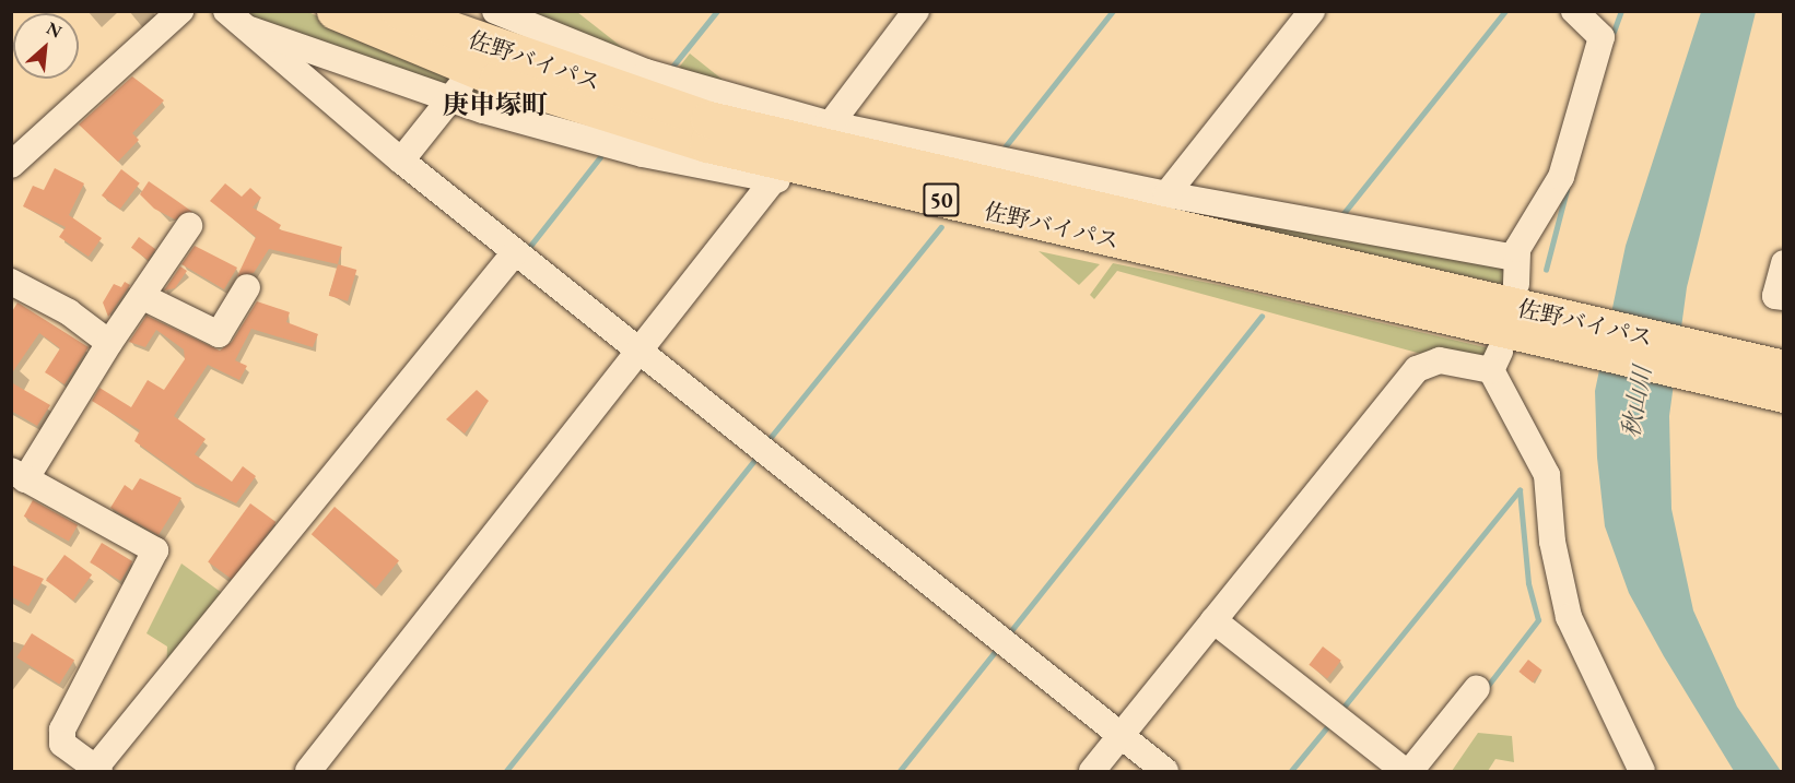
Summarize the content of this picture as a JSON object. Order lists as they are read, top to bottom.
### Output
{
  "streets": {
    "highway": ["佐野バイパス", "50"]
  },
  "districts": ["庚申塚町"],
  "water": ["秋山川"],
  "north": "top right"
}
